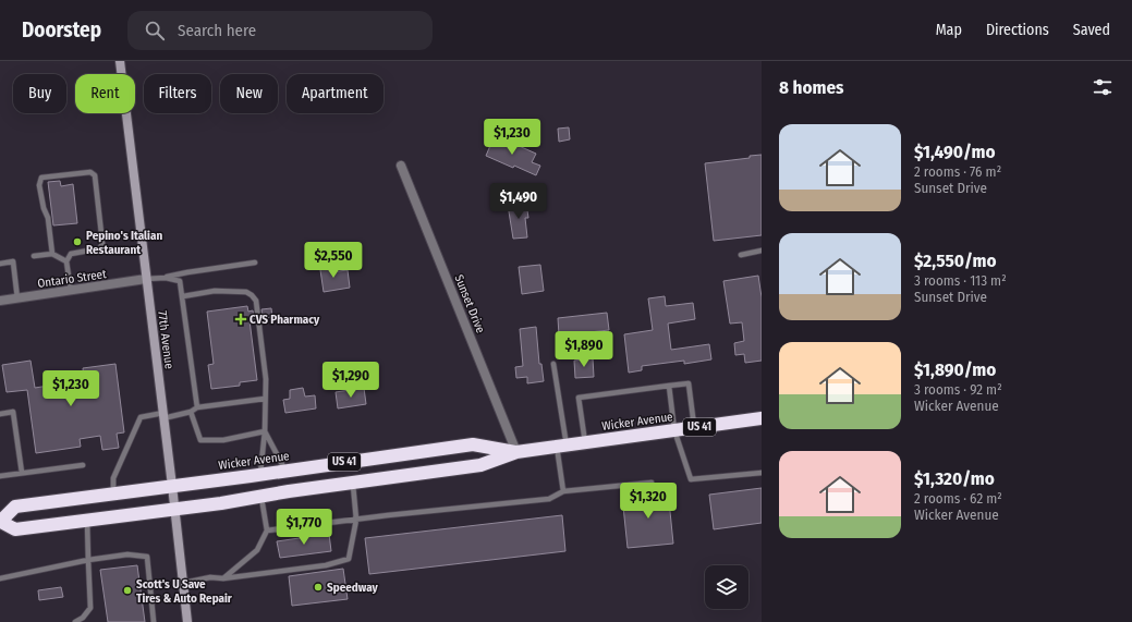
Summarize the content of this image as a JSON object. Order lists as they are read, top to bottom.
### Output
{
  "streets": {
    "highway": ["Wicker Avenue", "US 41"],
    "street": ["Ontario Street", "Sunset Drive", "77th Avenue"]
  },
  "crossings": [
    ["Ontario Street", "77th Avenue"],
    ["Sunset Drive", "Wicker Avenue"],
    ["77th Avenue", "Wicker Avenue"]
  ],
  "places": {
    "other": ["Pepino's Italian Restaurant", "Speedway", "Scott's U Save Tires & Auto Repair"],
    "health": ["CVS Pharmacy"]
  },
  "page": {
    "header": "Doorstep",
    "search": "Search here",
    "nav": ["Map", "Directions", "Saved"],
    "heading": "8 homes",
    "chip": [
      "Buy",
      "Rent",
      "Filters",
      "New",
      "Apartment"
    ],
    "list": [
      {
        "name": "$1,490/mo",
        "note": "2 rooms · 76 m² · Sunset Drive"
      },
      {
        "name": "$2,550/mo",
        "note": "3 rooms · 113 m² · Sunset Drive"
      },
      {
        "name": "$1,890/mo",
        "note": "3 rooms · 92 m² · Wicker Avenue"
      },
      {
        "name": "$1,320/mo",
        "note": "2 rooms · 62 m² · Wicker Avenue"
      }
    ],
    "price": [
      "$1,230",
      "$1,490",
      "$2,550",
      "$1,890",
      "$1,290",
      "$1,230",
      "$1,320",
      "$1,770"
    ]
  }
}
